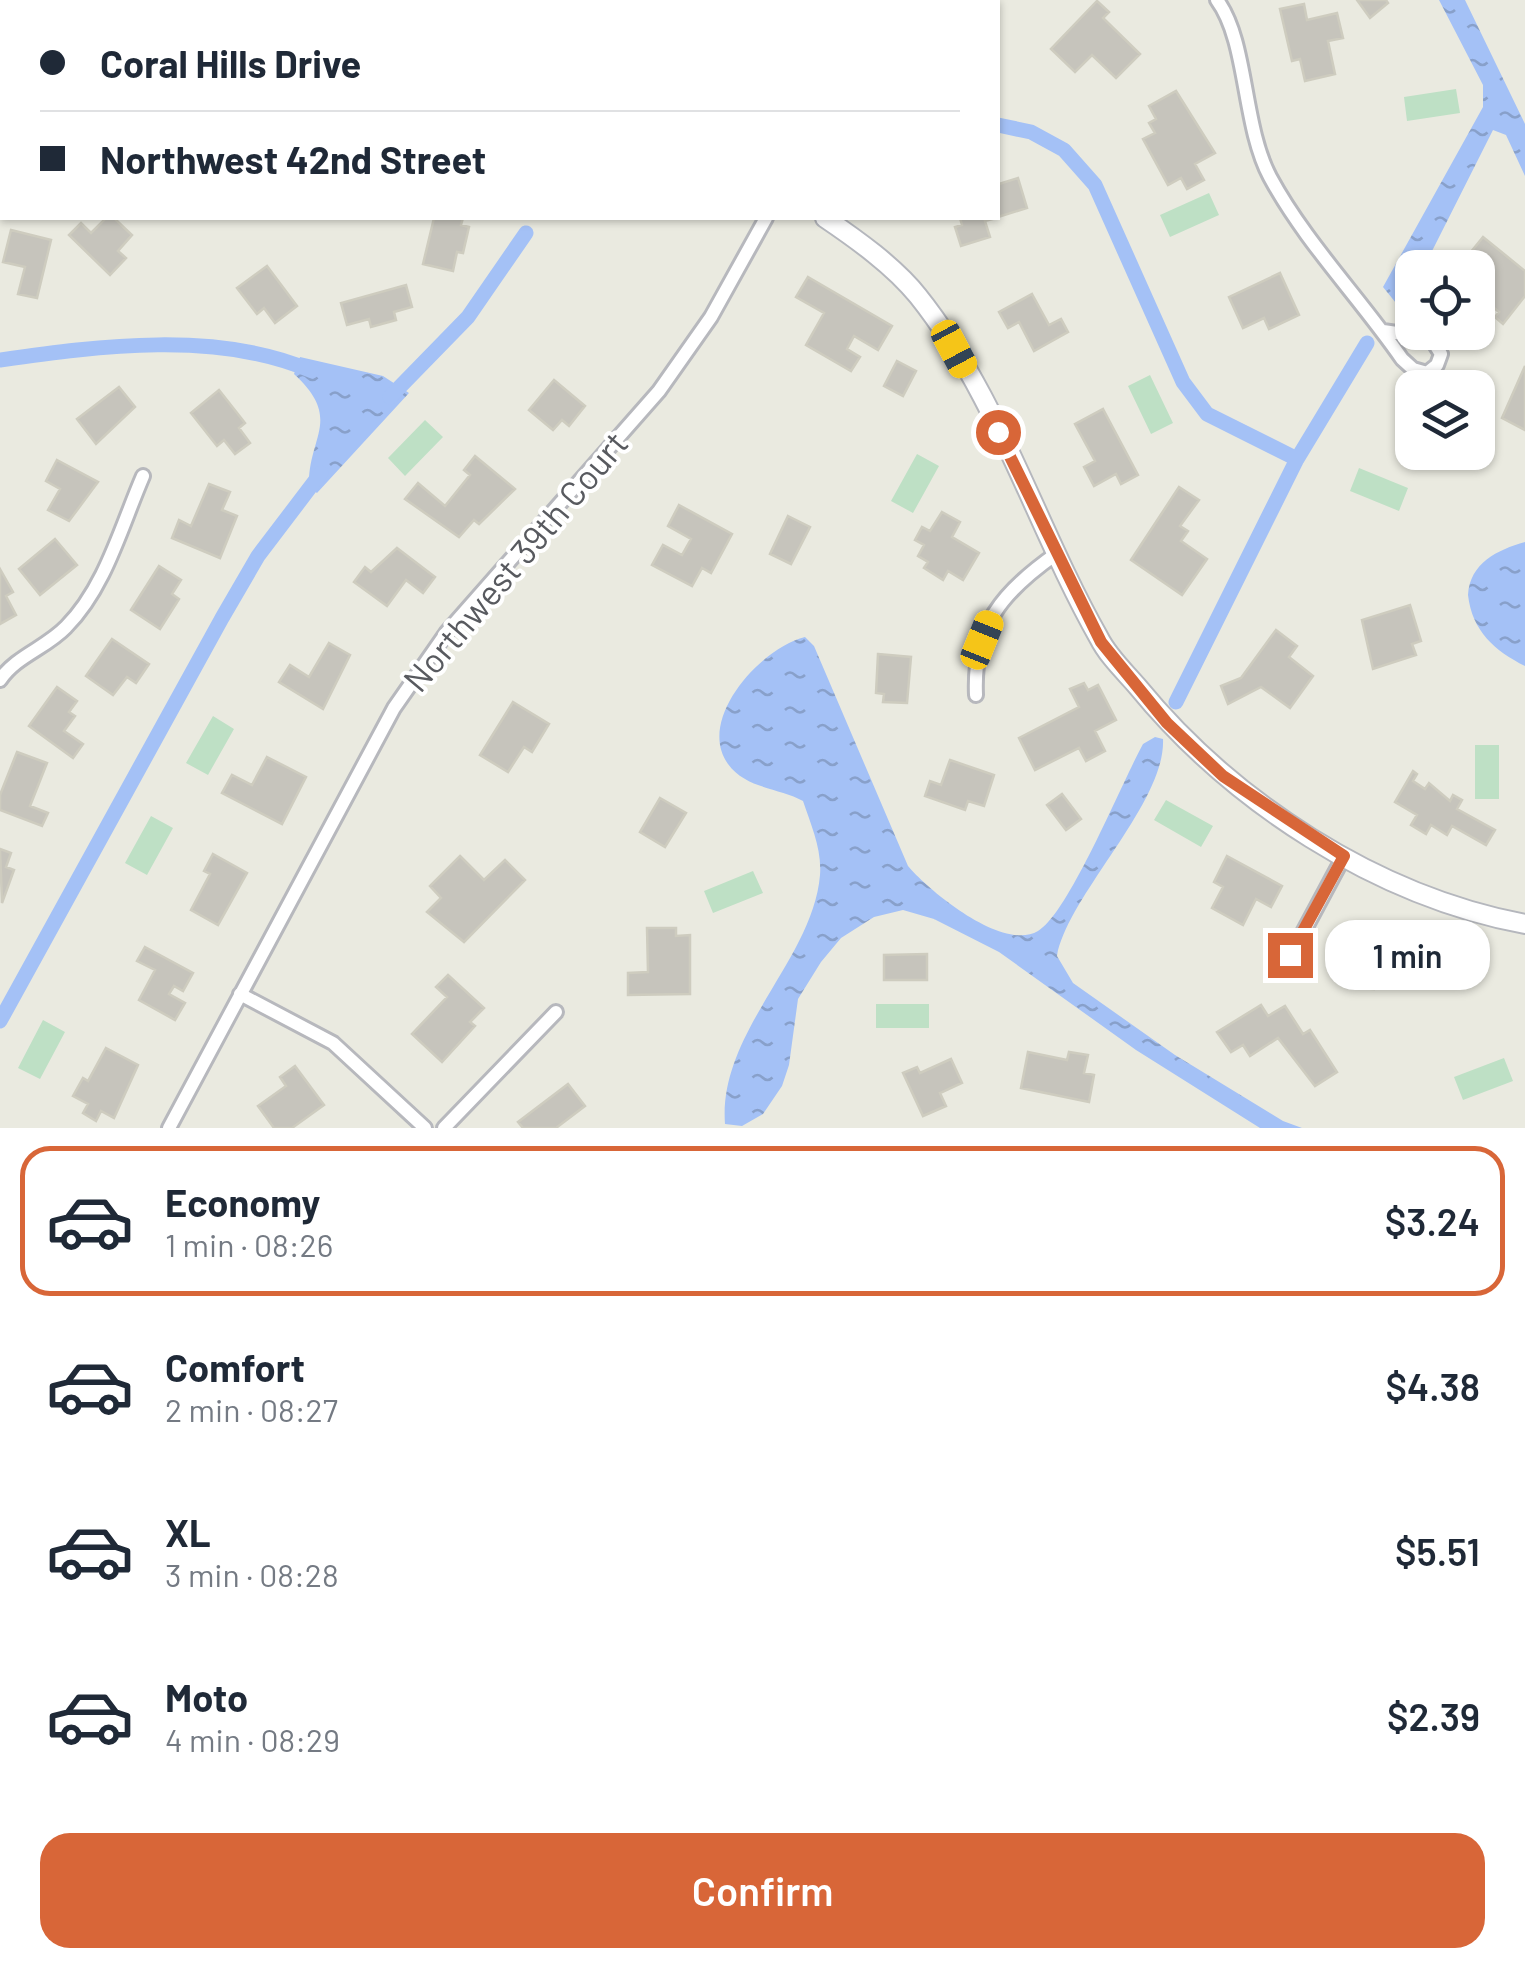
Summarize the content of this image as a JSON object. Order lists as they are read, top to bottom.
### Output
{
  "streets": {
    "street": ["Northwest 39th Court"]
  },
  "page": {
    "banner": ["Coral Hills Drive", "Northwest 42nd Street"],
    "bubble": "1 min",
    "list": [
      {
        "name": "Economy",
        "note": "1 min · 08:26",
        "value": "$3.24"
      },
      {
        "name": "Comfort",
        "note": "2 min · 08:27",
        "value": "$4.38"
      },
      {
        "name": "XL",
        "note": "3 min · 08:28",
        "value": "$5.51"
      },
      {
        "name": "Moto",
        "note": "4 min · 08:29",
        "value": "$2.39"
      }
    ],
    "buttons": "Confirm"
  }
}
